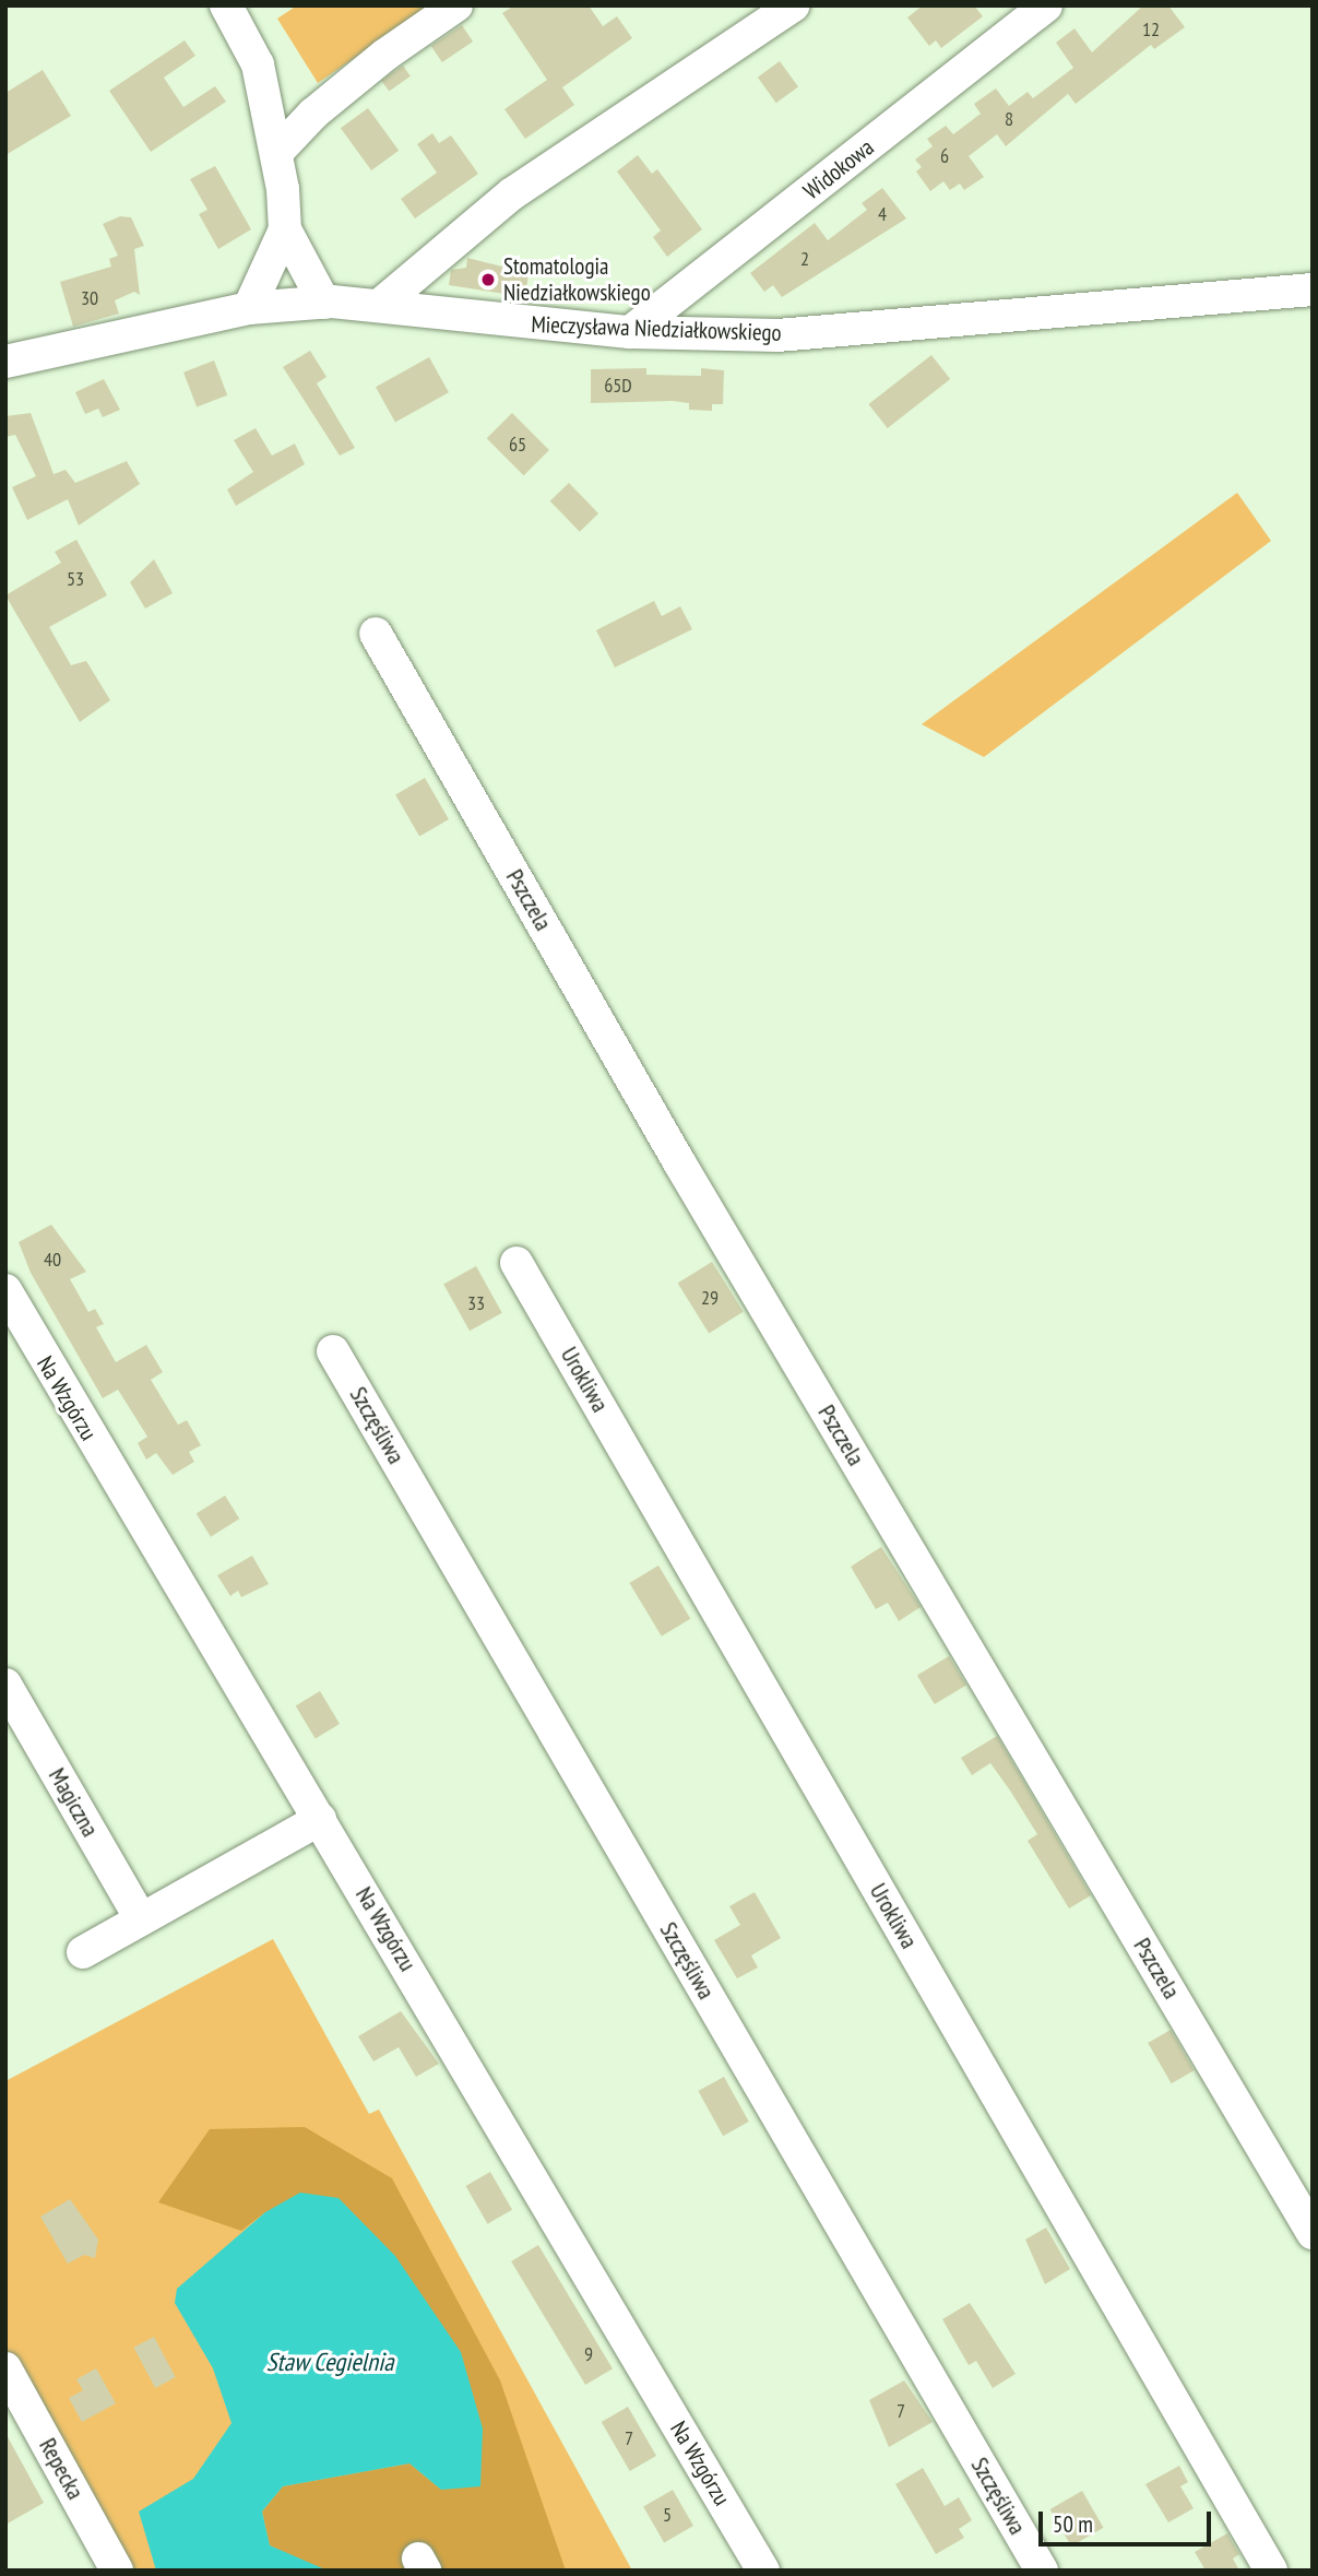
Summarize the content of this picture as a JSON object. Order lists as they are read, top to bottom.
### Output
{
  "streets": {
    "street": [
      "Widokowa",
      "Mieczysława Niedziałkowskiego",
      "Pszczela",
      "Urokliwa",
      "Na Wzgórzu",
      "Szczęśliwa",
      "Magiczna",
      "Repecka"
    ]
  },
  "crossings": [
    ["Widokowa", "Mieczysława Niedziałkowskiego"]
  ],
  "water": ["Staw Cegielnia"],
  "places": ["Stomatologia Niedziałkowskiego"],
  "house_numbers": [
    "12",
    "8",
    "6",
    "4",
    "2",
    "30",
    "65D",
    "65",
    "53",
    "40",
    "29",
    "33",
    "9",
    "7",
    "7",
    "5"
  ],
  "scale_bar": "50 m"
}
